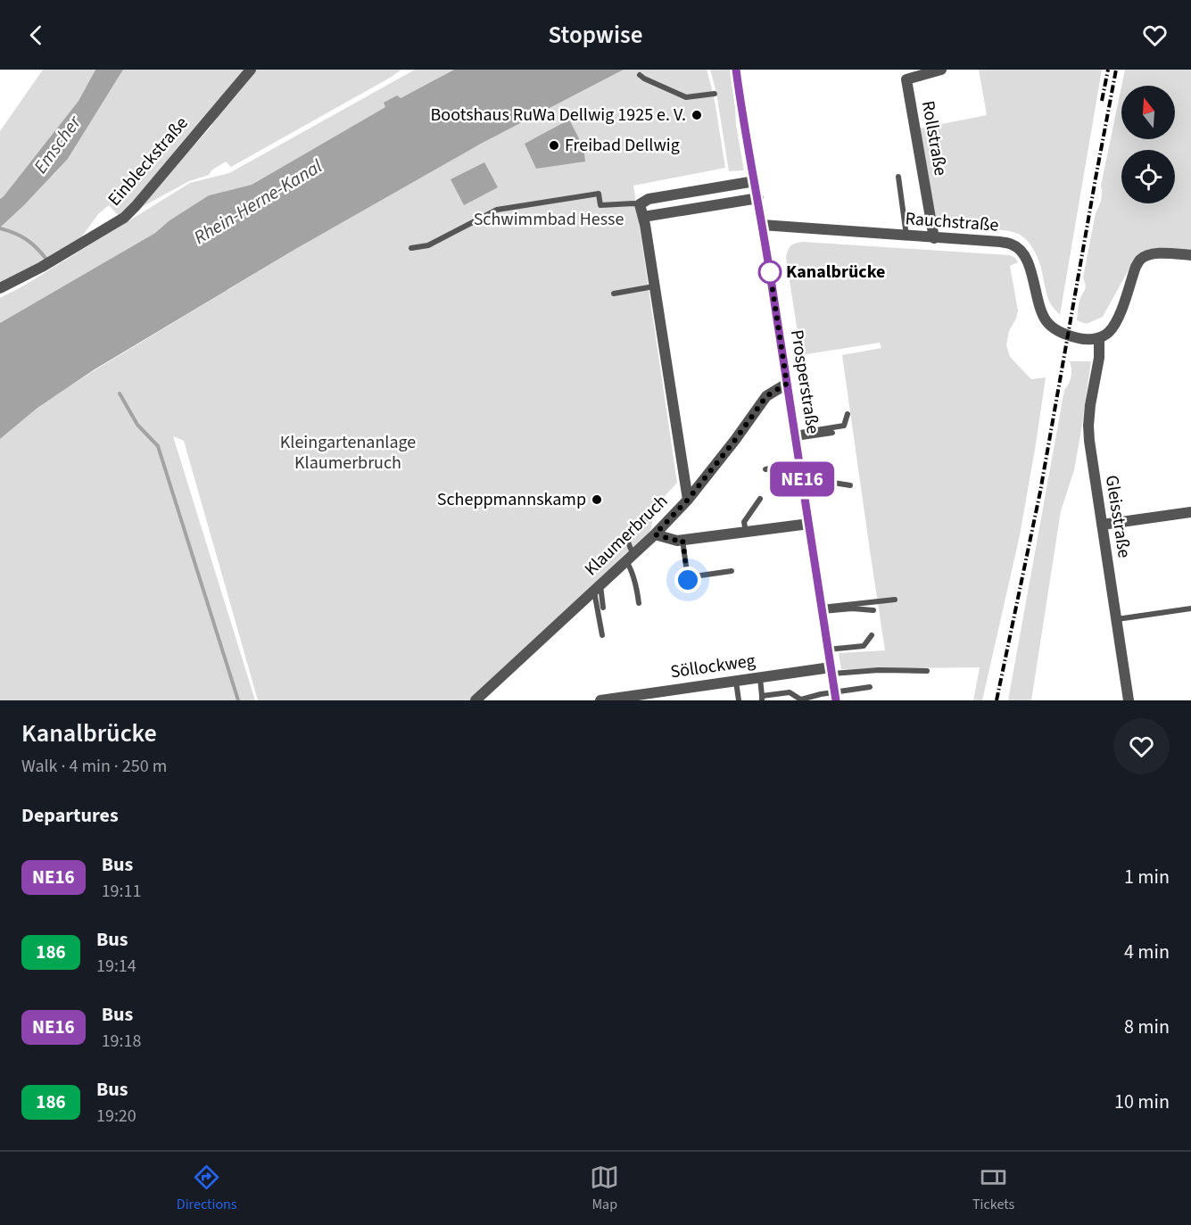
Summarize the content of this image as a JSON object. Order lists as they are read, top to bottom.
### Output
{
  "streets": {
    "main road": ["Prosperstraße"],
    "street": [
      "Rollstraße",
      "Einbleckstraße",
      "Rauchstraße",
      "Gleisstraße",
      "Klaumerbruch",
      "Söllockweg"
    ]
  },
  "crossings": [
    ["Rollstraße", "Rauchstraße"],
    ["Rauchstraße", "Prosperstraße"],
    ["Rauchstraße", "Gleisstraße"],
    ["Prosperstraße", "Klaumerbruch"],
    ["Prosperstraße", "Söllockweg"]
  ],
  "water": ["Emscher", "Rhein-Herne-Kanal"],
  "parks": ["Schwimmbad Hesse", "Kleingartenanlage Klaumerbruch"],
  "places": [
    "Bootshaus RuWa Dellwig 1925 e. V.",
    "Freibad Dellwig",
    "Kanalbrücke",
    "Scheppmannskamp"
  ],
  "lines": ["bus line NE16"],
  "north": "top",
  "page": {
    "header": "Stopwise",
    "on_map": "NE16",
    "heading": [
      ["Kanalbrücke", "Walk · 4 min · 250 m"],
      "Departures"
    ],
    "list": [
      {
        "mark": "NE16",
        "name": "Bus",
        "note": "19:11",
        "value": "1 min"
      },
      {
        "mark": "186",
        "name": "Bus",
        "note": "19:14",
        "value": "4 min"
      },
      {
        "mark": "NE16",
        "name": "Bus",
        "note": "19:18",
        "value": "8 min"
      },
      {
        "mark": "186",
        "name": "Bus",
        "note": "19:20",
        "value": "10 min"
      }
    ],
    "tabs": ["Directions", "Map", "Tickets"]
  }
}
